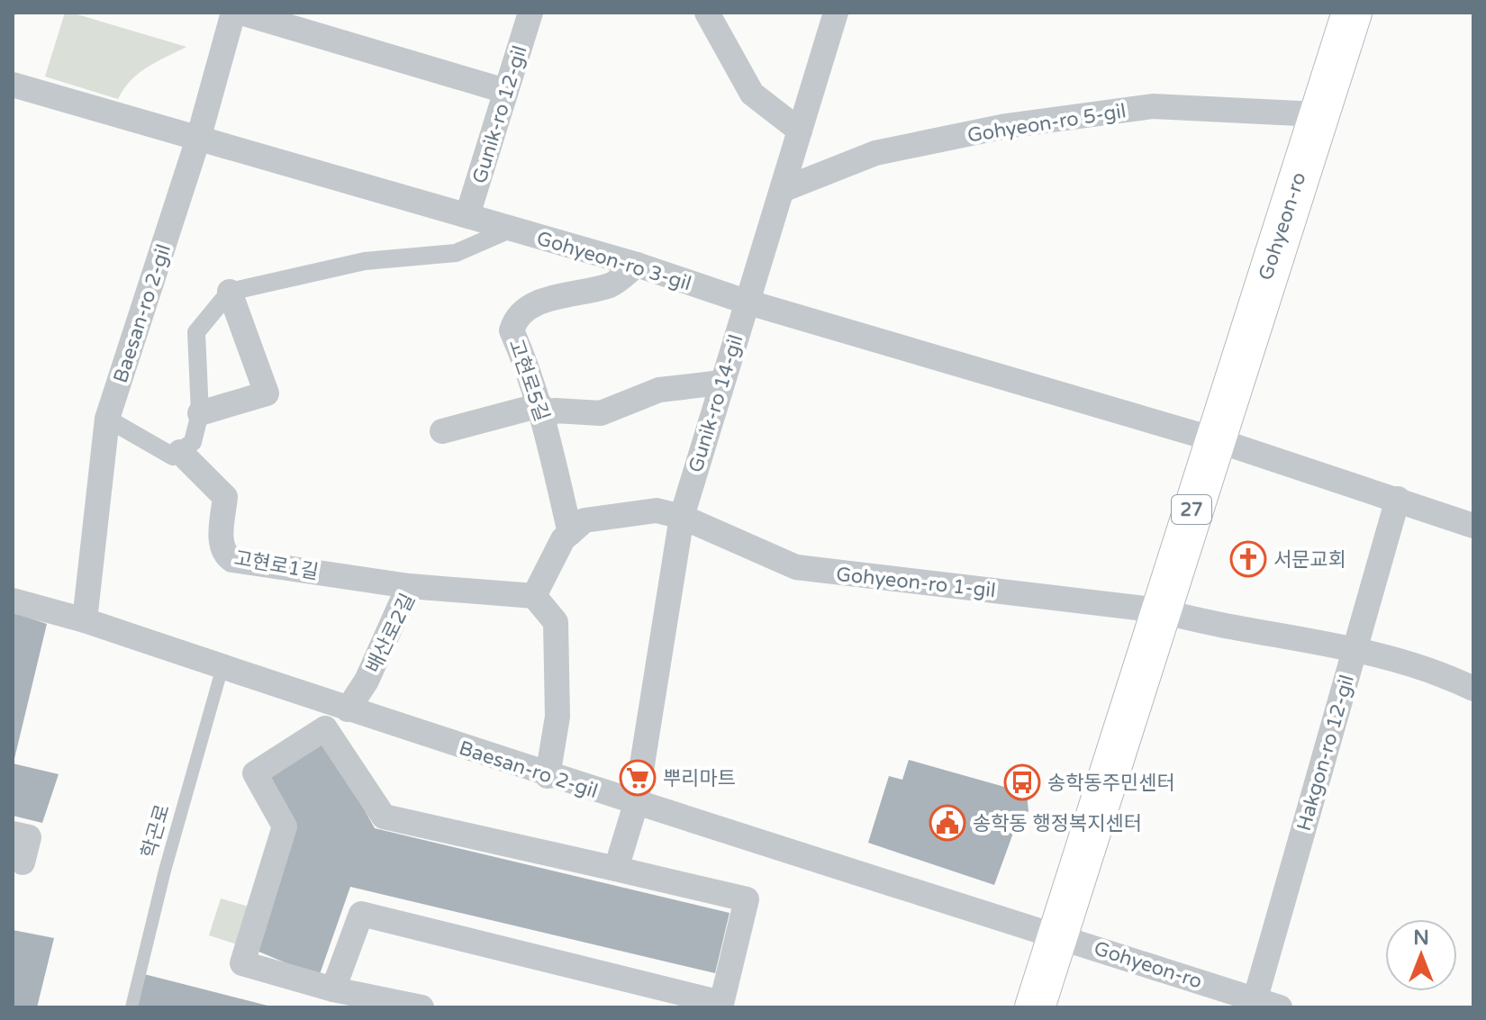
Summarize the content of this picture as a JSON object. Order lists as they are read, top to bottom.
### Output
{
  "streets": {
    "main road": ["Gohyeon-ro", "27"],
    "street": [
      "Gunik-ro 12-gil",
      "Gohyeon-ro 5-gil",
      "Gohyeon-ro 3-gil",
      "Baesan-ro 2-gil",
      "고현로5길",
      "Gunik-ro 14-gil",
      "고현로1길",
      "Gohyeon-ro 1-gil",
      "배산로2길",
      "Hakgon-ro 12-gil"
    ],
    "lane": ["학곤로"]
  },
  "crossings": [
    ["Gunik-ro 12-gil", "Gohyeon-ro 3-gil"],
    ["Gohyeon-ro 5-gil", "Gohyeon-ro"],
    ["Gohyeon-ro 5-gil", "Gunik-ro 14-gil"],
    ["Gohyeon-ro", "Gohyeon-ro 3-gil"],
    ["Gohyeon-ro", "Baesan-ro 2-gil"],
    ["Gohyeon-ro", "Gohyeon-ro 1-gil"],
    ["Gohyeon-ro", "Hakgon-ro 12-gil"],
    ["Gohyeon-ro 3-gil", "Baesan-ro 2-gil"],
    ["Gohyeon-ro 3-gil", "고현로5길"],
    ["Gohyeon-ro 3-gil", "Gunik-ro 14-gil"],
    ["Baesan-ro 2-gil", "Gunik-ro 14-gil"],
    ["Baesan-ro 2-gil", "고현로1길"],
    ["Baesan-ro 2-gil", "배산로2길"],
    ["Baesan-ro 2-gil", "학곤로"],
    ["Gunik-ro 14-gil", "Gohyeon-ro 1-gil"],
    ["고현로1길", "배산로2길"]
  ],
  "places": {
    "church": ["서문교회"],
    "supermarket": ["뿌리마트"],
    "bus stop": ["송학동주민센터"],
    "public building": ["송학동 행정복지센터"]
  },
  "north": "top"
}
